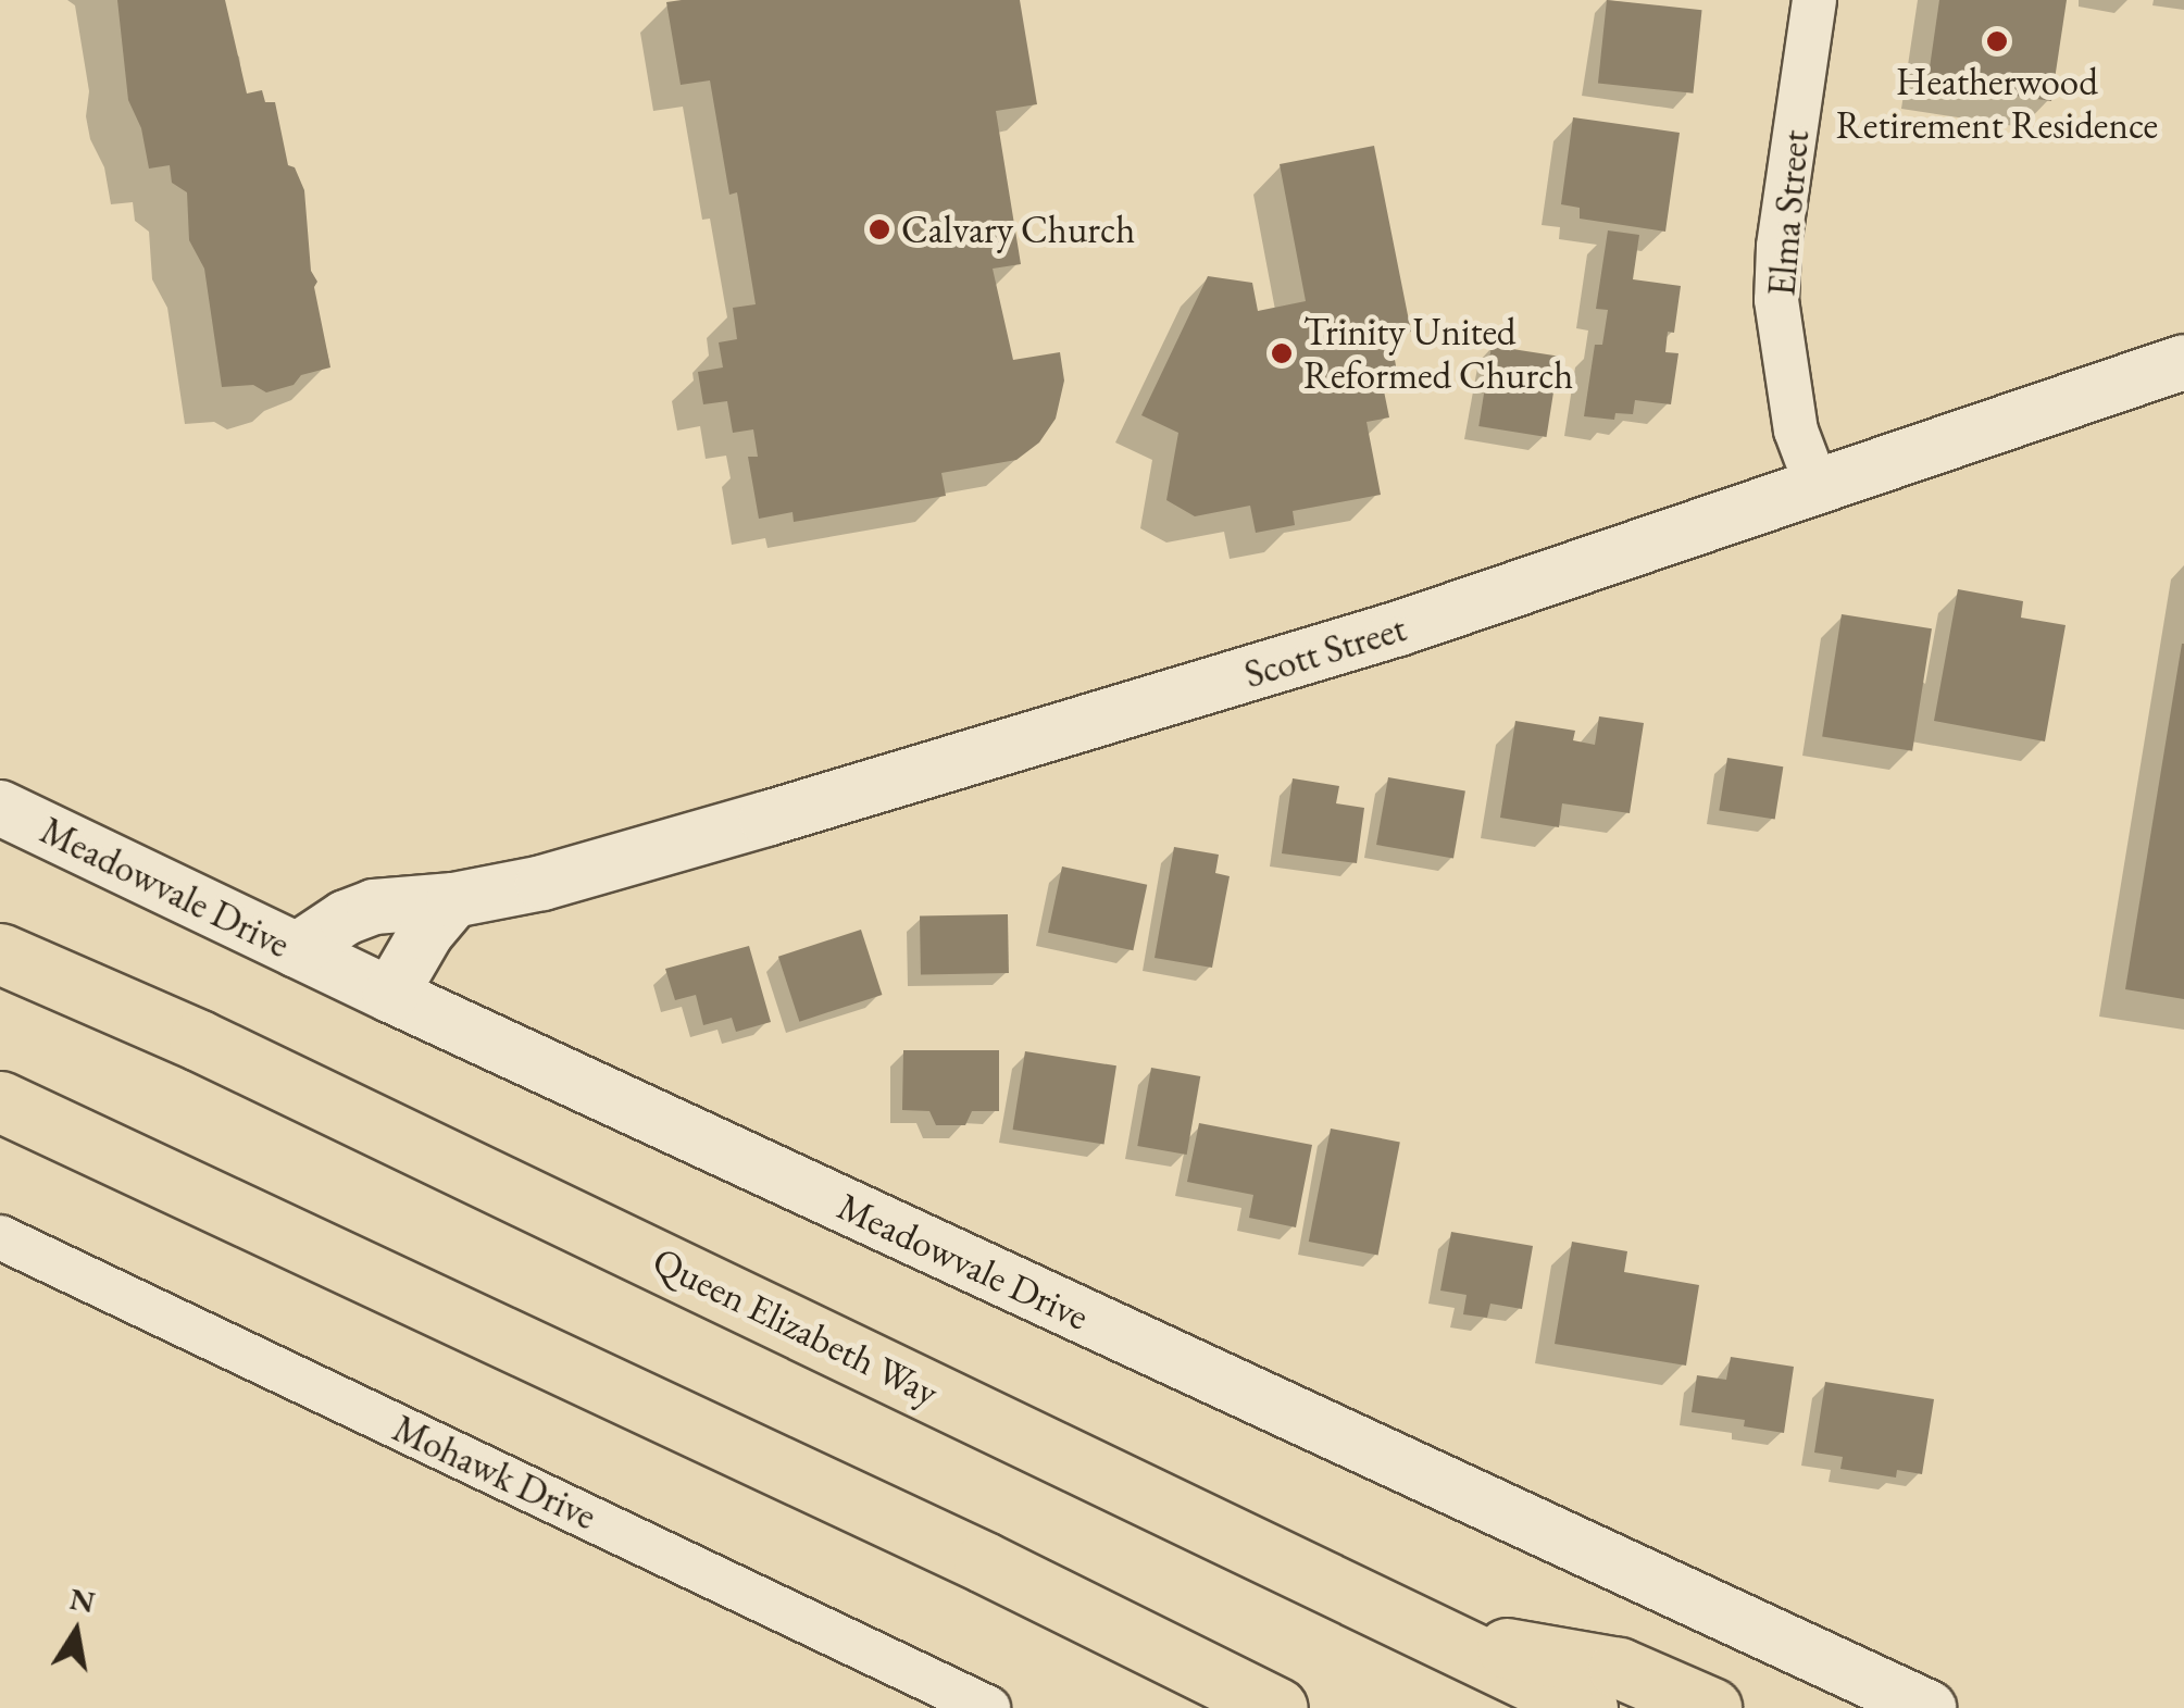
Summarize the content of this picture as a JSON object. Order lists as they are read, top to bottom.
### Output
{
  "streets": {
    "highway": ["Queen Elizabeth Way"],
    "street": [
      "Elma Street",
      "Scott Street",
      "Meadowvale Drive",
      "Mohawk Drive"
    ]
  },
  "crossings": [
    ["Elma Street", "Scott Street"],
    ["Scott Street", "Meadowvale Drive"]
  ],
  "places": ["Heatherwood Retirement Residence", "Calvary Church", "Trinity United Reformed Church"],
  "north": "top"
}
